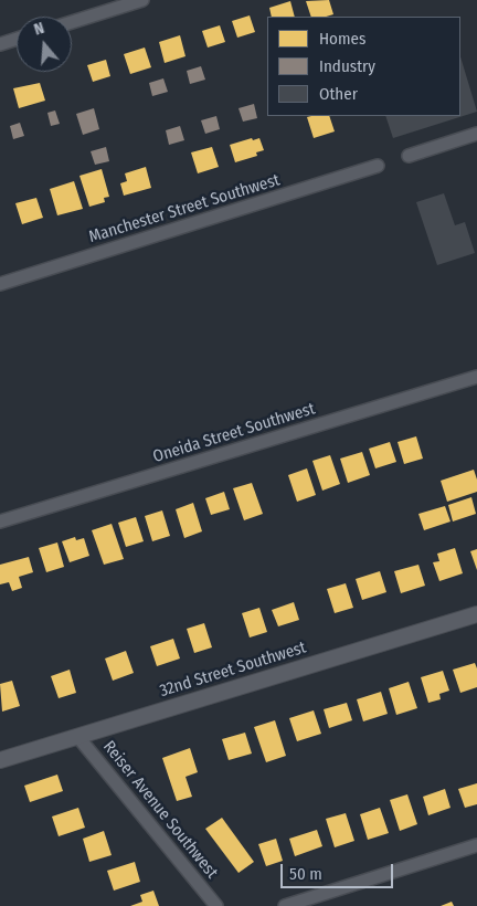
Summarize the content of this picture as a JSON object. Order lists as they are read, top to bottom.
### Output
{
  "streets": {
    "street": [
      "Manchester Street Southwest",
      "Oneida Street Southwest",
      "32nd Street Southwest",
      "Reiser Avenue Southwest"
    ]
  },
  "crossings": [
    ["32nd Street Southwest", "Reiser Avenue Southwest"]
  ],
  "legend": ["Homes", "Industry", "Other"],
  "scale_bar": "50 m",
  "north": "top"
}
